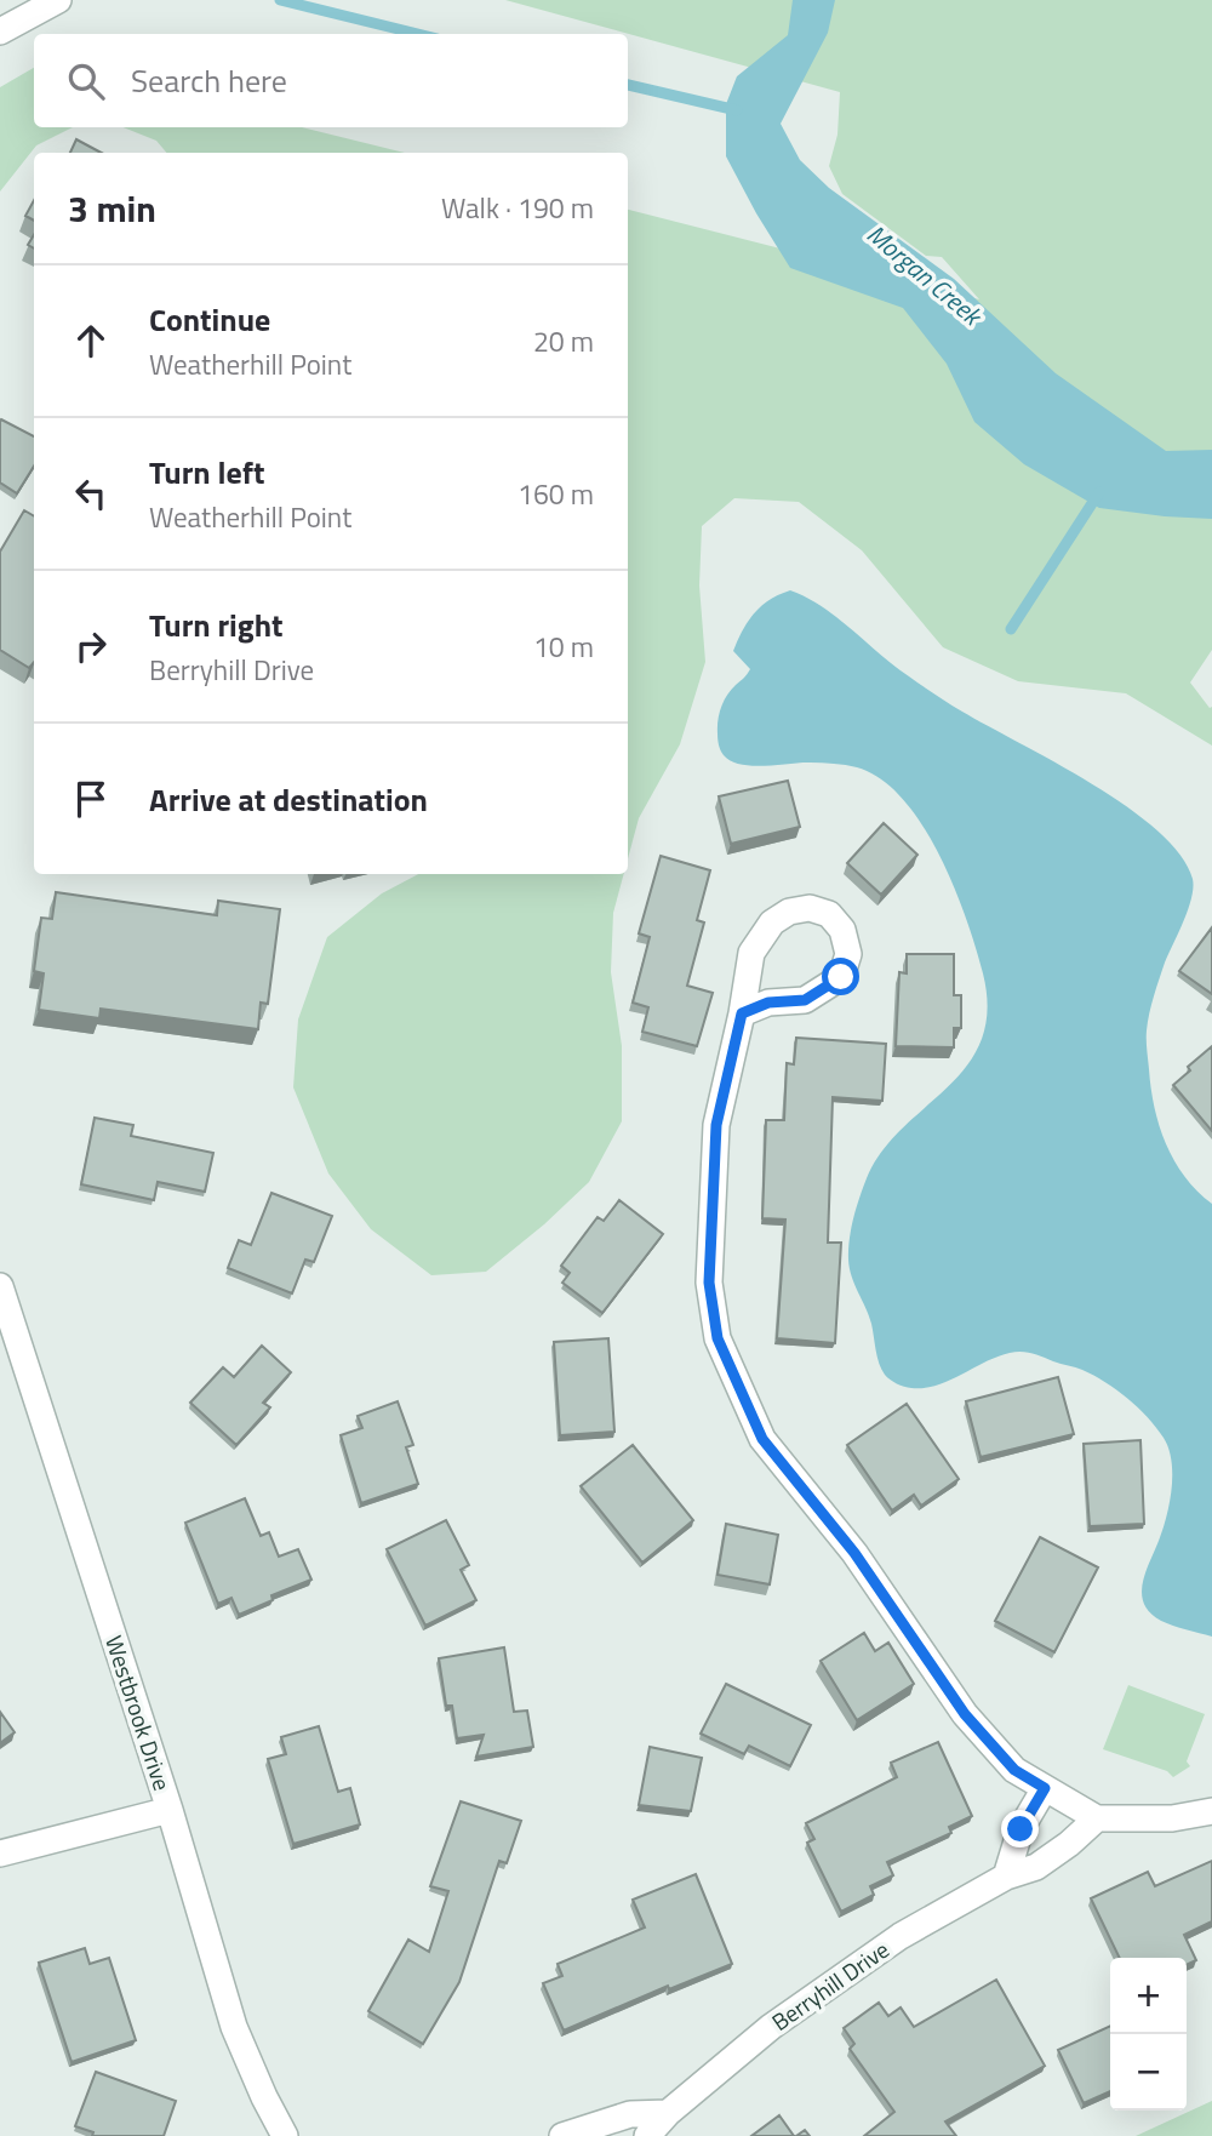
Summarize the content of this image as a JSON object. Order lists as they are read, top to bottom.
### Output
{
  "streets": {
    "street": ["Westbrook Drive", "Berryhill Drive"]
  },
  "water": ["Morgan Creek"],
  "page": {
    "search": "Search here",
    "heading": ["3 min", "Walk · 190 m"],
    "list": [
      ["Continue", "Weatherhill Point", "20 m"],
      ["Turn left", "Weatherhill Point", "160 m"],
      ["Turn right", "Berryhill Drive", "10 m"],
      "Arrive at destination"
    ],
    "map_buttons": ["+", "−"]
  }
}
